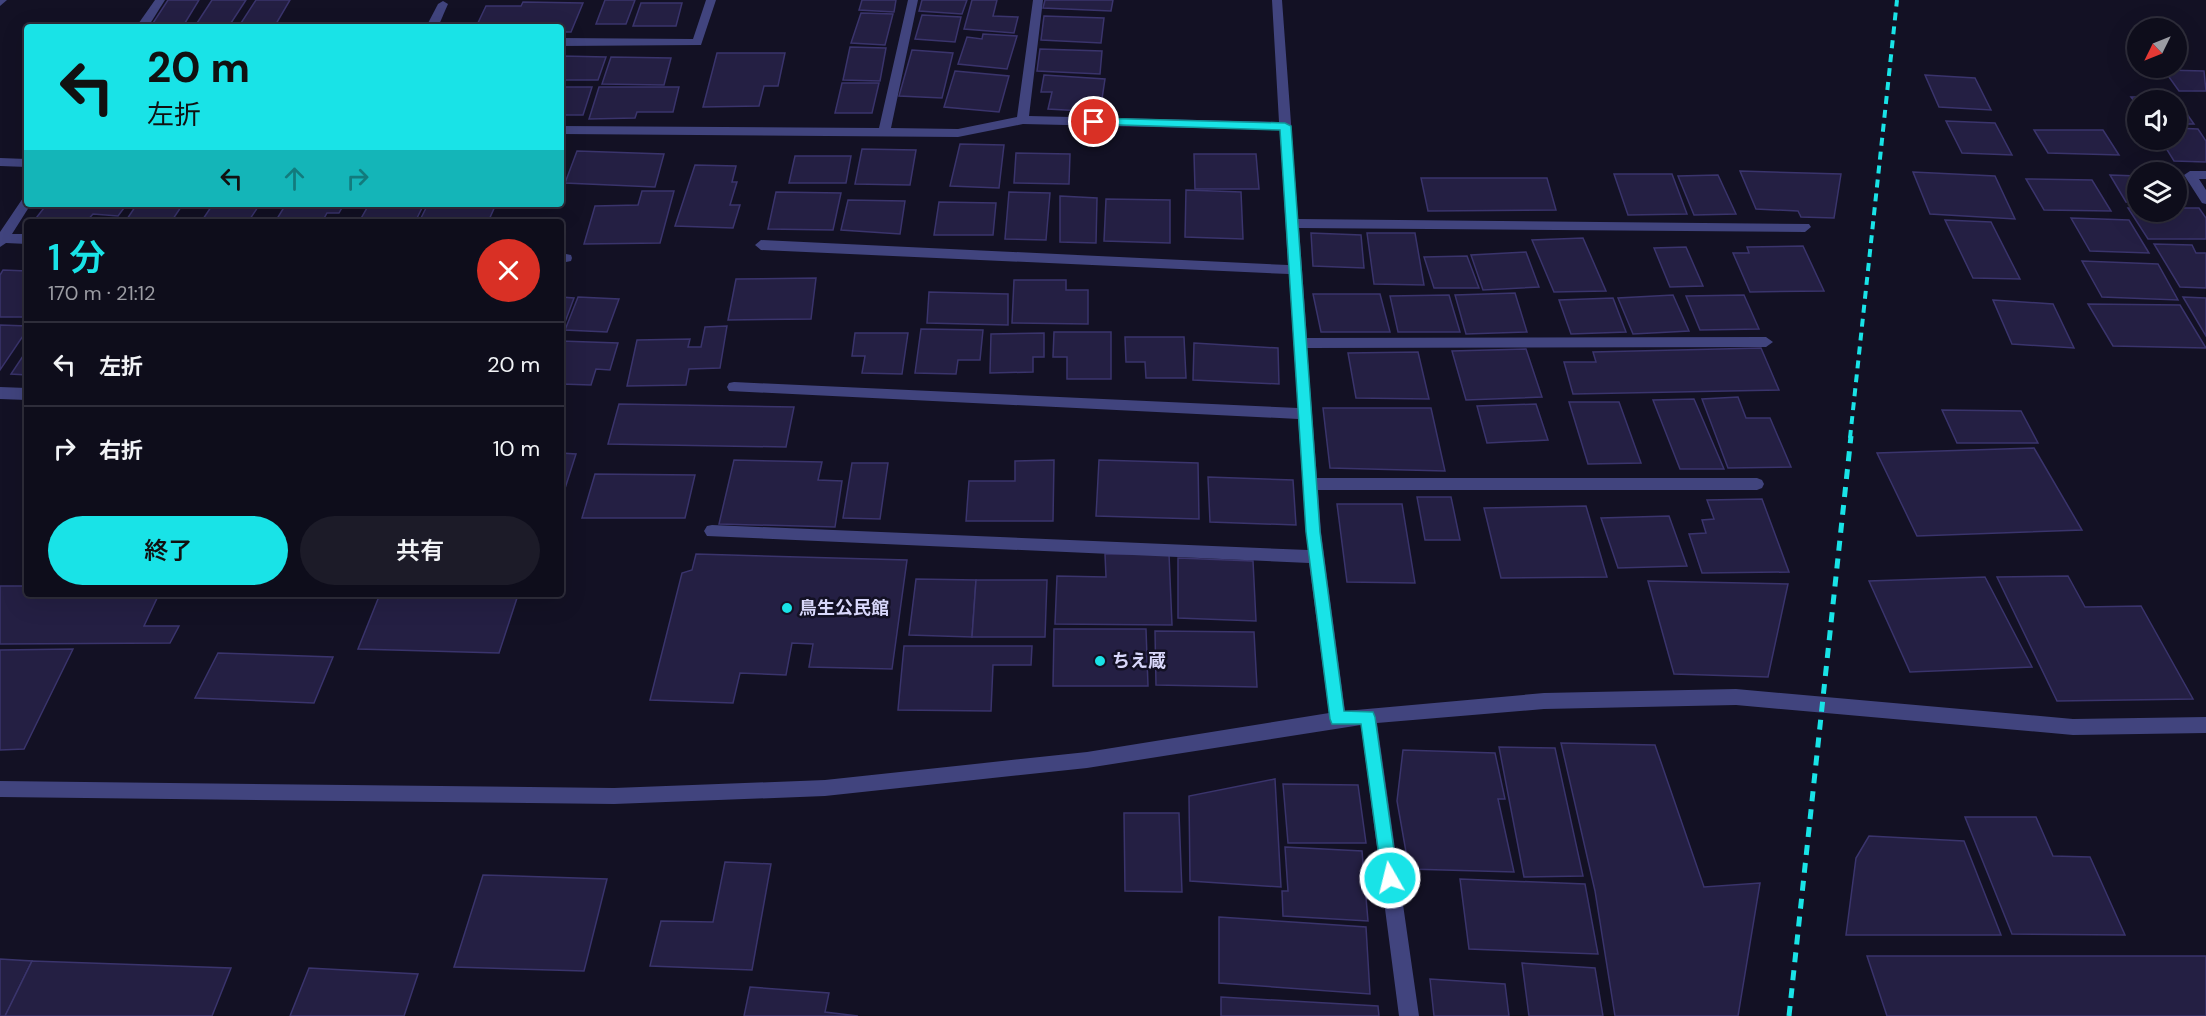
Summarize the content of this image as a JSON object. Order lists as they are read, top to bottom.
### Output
{
  "places": ["鳥生公民館", "ちえ蔵"],
  "north": "bottom left",
  "page": {
    "turn": ["20 m", "左折"],
    "heading": ["1 分", "170 m · 21:12"],
    "list": [
      {
        "name": "左折",
        "value": "20 m"
      },
      {
        "name": "右折",
        "value": "10 m"
      }
    ],
    "buttons": ["終了", "共有"]
  }
}
